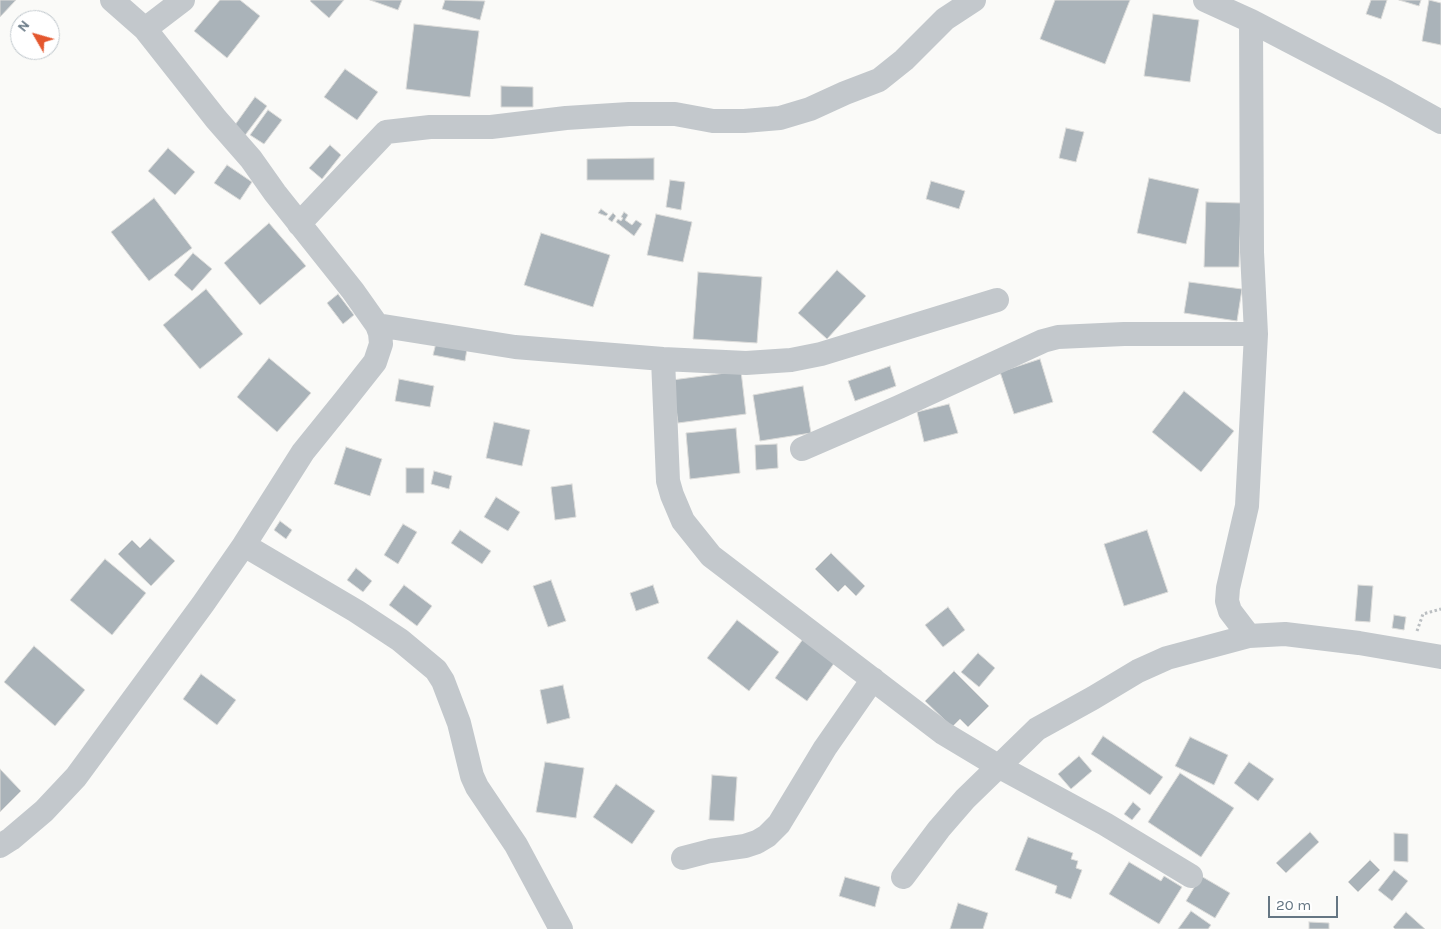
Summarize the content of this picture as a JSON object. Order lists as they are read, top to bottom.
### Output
{
  "scale_bar": "20 m",
  "north": "top left"
}
